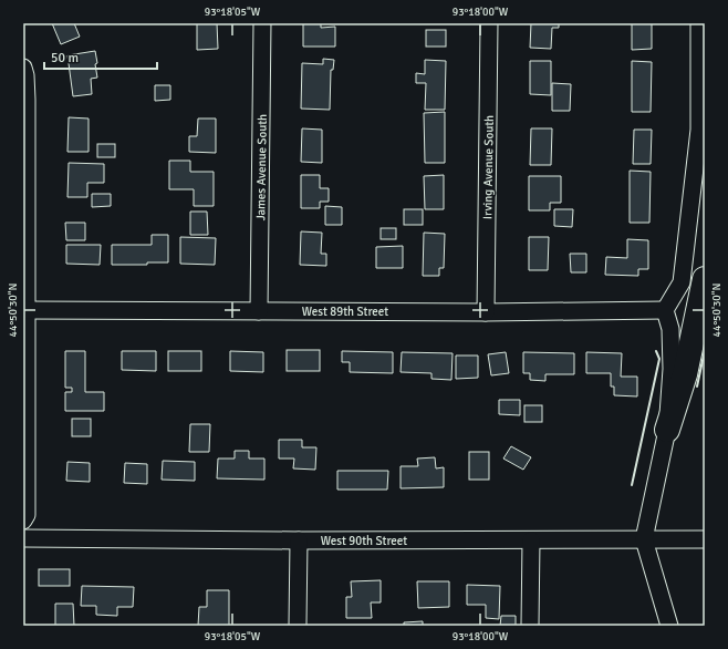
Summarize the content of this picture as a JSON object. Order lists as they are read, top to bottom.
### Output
{
  "streets": {
    "street": [
      "James Avenue South",
      "Irving Avenue South",
      "West 89th Street",
      "West 90th Street"
    ]
  },
  "crossings": [
    ["James Avenue South", "West 89th Street"],
    ["Irving Avenue South", "West 89th Street"]
  ],
  "scale_bar": "50 m",
  "coordinates": ["93°18'05\"W", "93°18'00\"W", "44°50'30\"N"]
}
